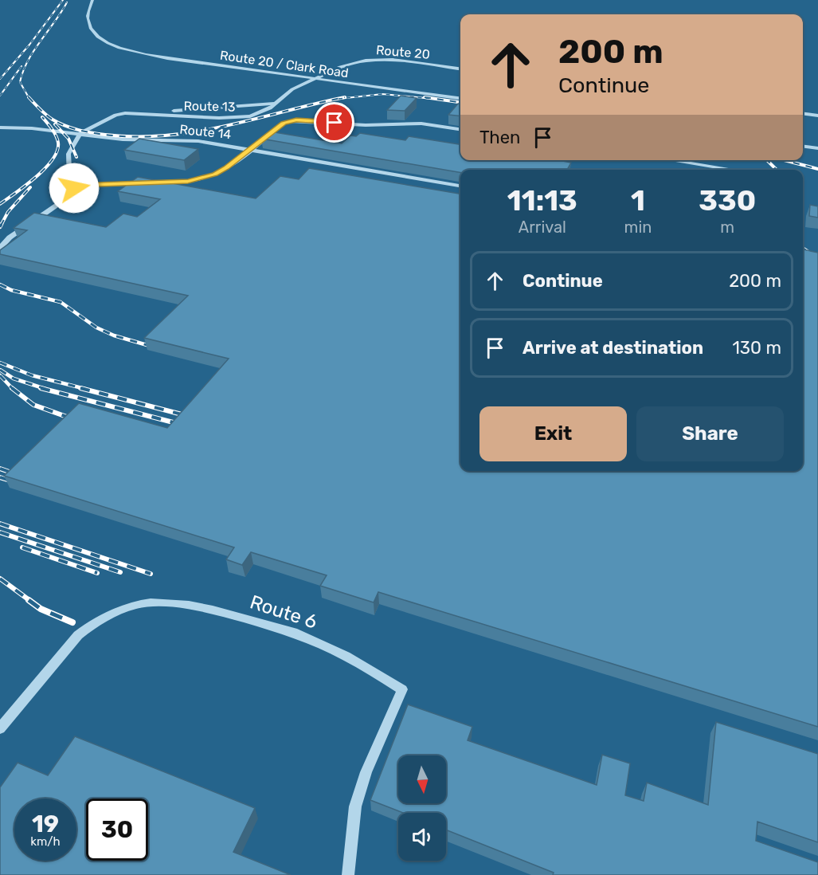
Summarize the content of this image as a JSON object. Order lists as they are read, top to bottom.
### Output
{
  "streets": {
    "street": [
      "Route 20",
      "Route 20 / Clark Road",
      "Route 13",
      "Route 14",
      "Route 6"
    ]
  },
  "crossings": [
    ["Route 20", "Route 20 / Clark Road"],
    ["Route 20", "Route 13"],
    ["Route 20 / Clark Road", "Route 13"],
    ["Route 13", "Route 14"]
  ],
  "north": "bottom",
  "page": {
    "turn": ["200 m", "Continue"],
    "then": "Then",
    "eta": [
      "11:13",
      "Arrival",
      "1",
      "min",
      "330",
      "m"
    ],
    "list": [
      {
        "name": "Continue",
        "value": "200 m"
      },
      {
        "name": "Arrive at destination",
        "value": "130 m"
      }
    ],
    "buttons": ["Exit", "Share"],
    "speed": "19 km/h",
    "limit": "30"
  }
}
